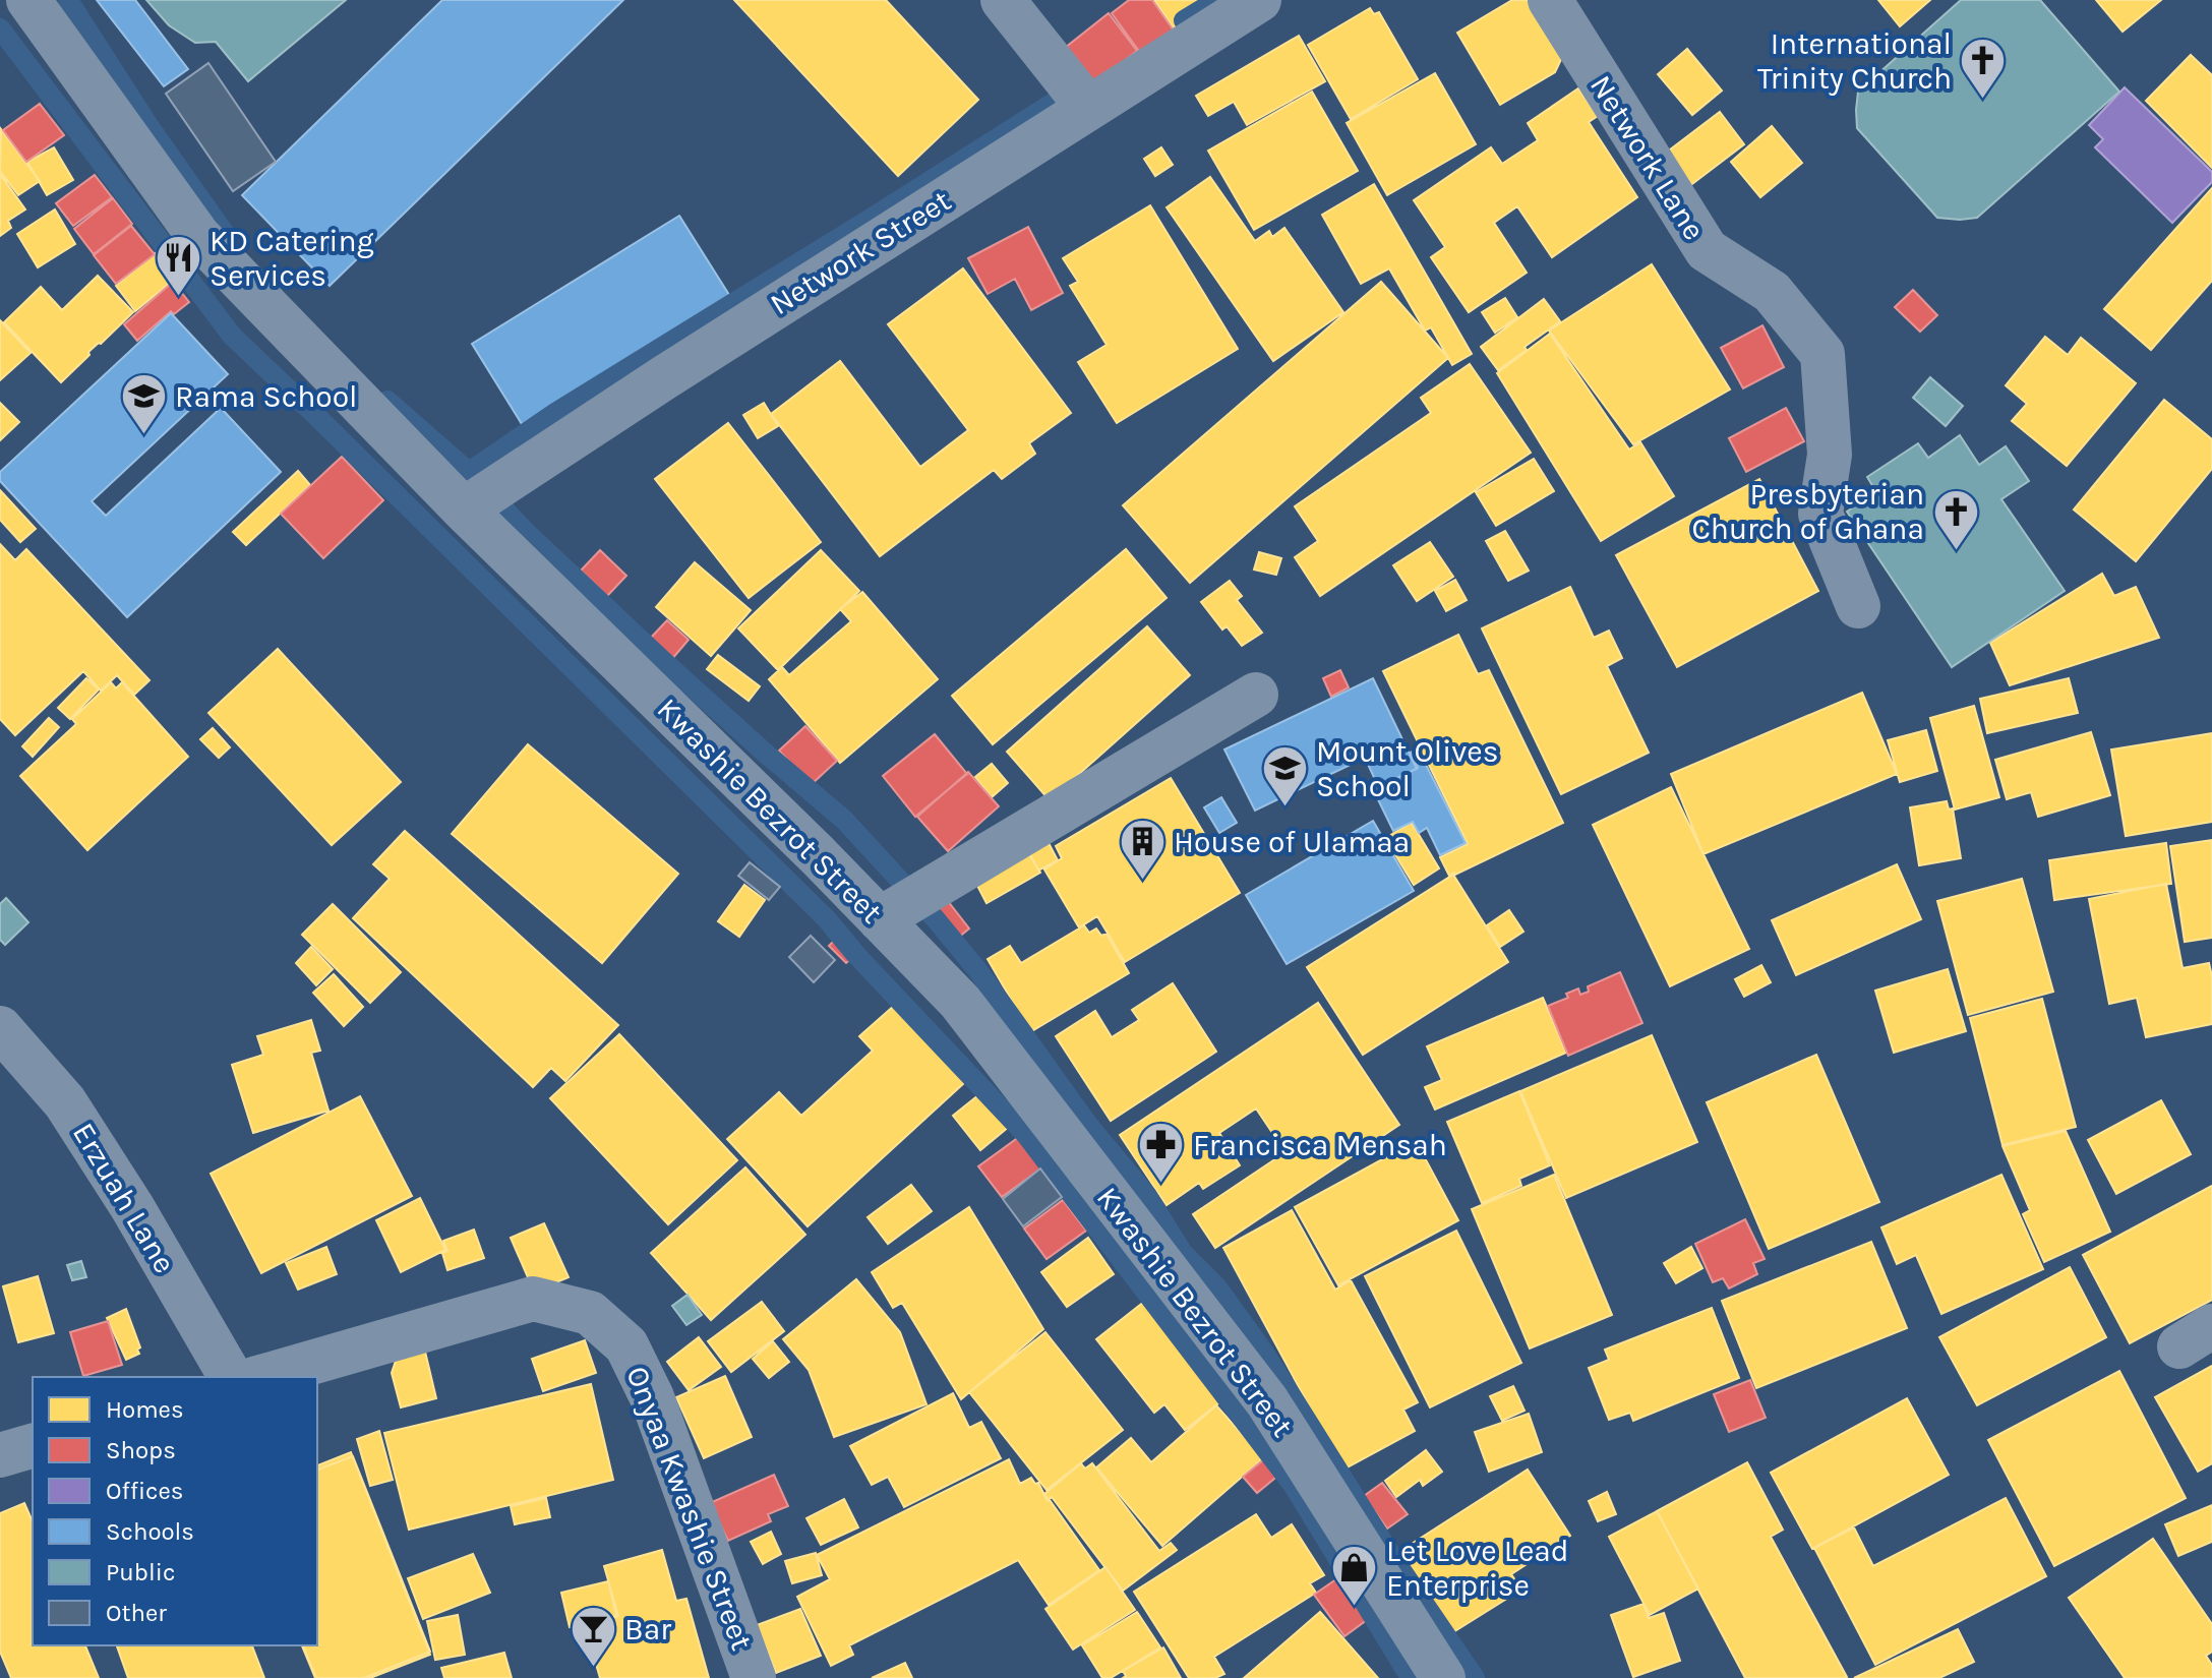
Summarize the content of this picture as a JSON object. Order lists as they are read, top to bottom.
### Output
{
  "streets": {
    "street": [
      "Network Lane",
      "Network Street",
      "Kwashie Bezrot Street",
      "Erzuah Lane",
      "Onyaa Kwashie Street"
    ]
  },
  "crossings": [
    ["Network Street", "Kwashie Bezrot Street"]
  ],
  "places": {
    "church": ["International Trinity Church", "Presbyterian Church of Ghana"],
    "restaurant": ["KD Catering Services"],
    "school or university": ["Rama School", "Mount Olives School"],
    "building": ["House of Ulamaa"],
    "pharmacy": ["Francisca Mensah"],
    "shop": ["Let Love Lead Enterprise"],
    "bar": ["Bar"]
  },
  "legend": [
    "Homes",
    "Shops",
    "Offices",
    "Schools",
    "Public",
    "Other"
  ]
}
